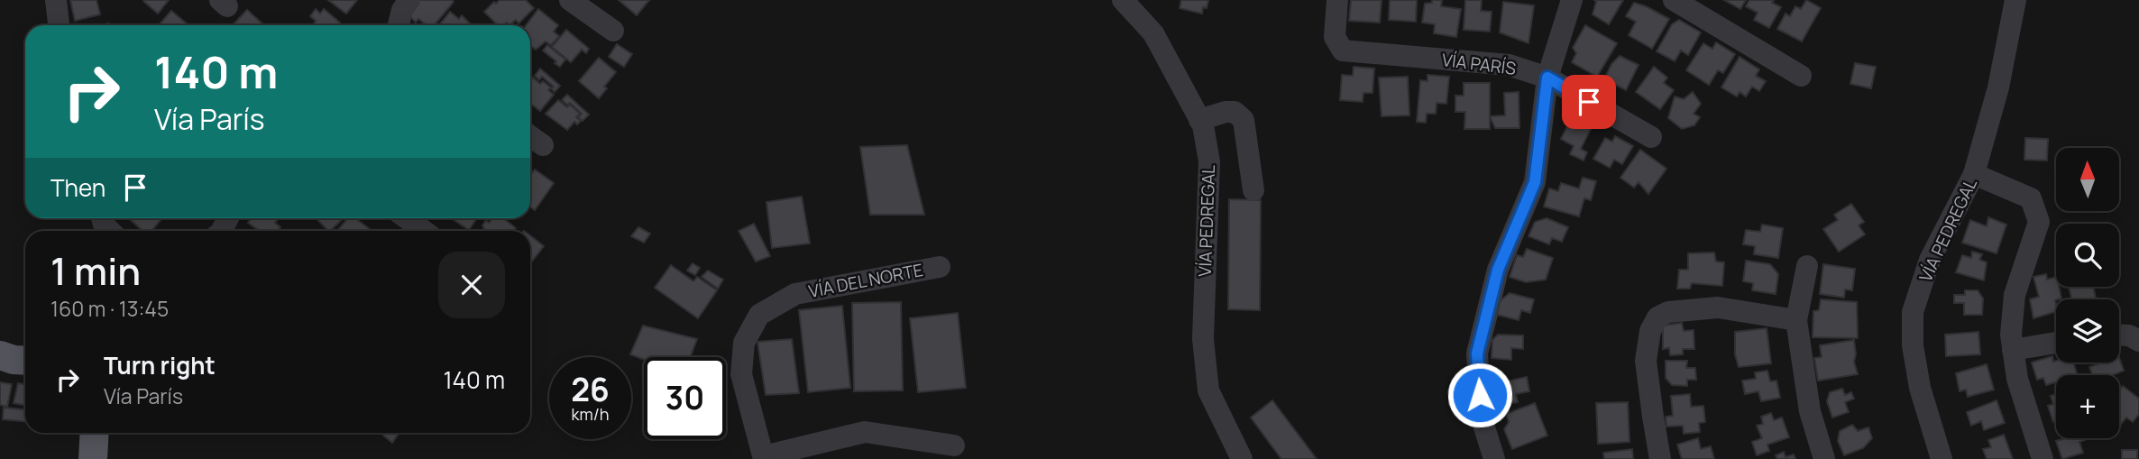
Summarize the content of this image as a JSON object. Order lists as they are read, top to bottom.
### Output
{
  "streets": {
    "street": ["VÍA PARÍS", "VÍA PEDREGAL", "VÍA DEL NORTE"]
  },
  "north": "top",
  "page": {
    "turn": ["140 m", "Vía París"],
    "map_buttons": "+",
    "then": "Then",
    "heading": ["1 min", "160 m · 13:45"],
    "list": [
      {
        "name": "Turn right",
        "note": "Vía París",
        "value": "140 m"
      }
    ],
    "speed": "26 km/h",
    "limit": "30"
  }
}
